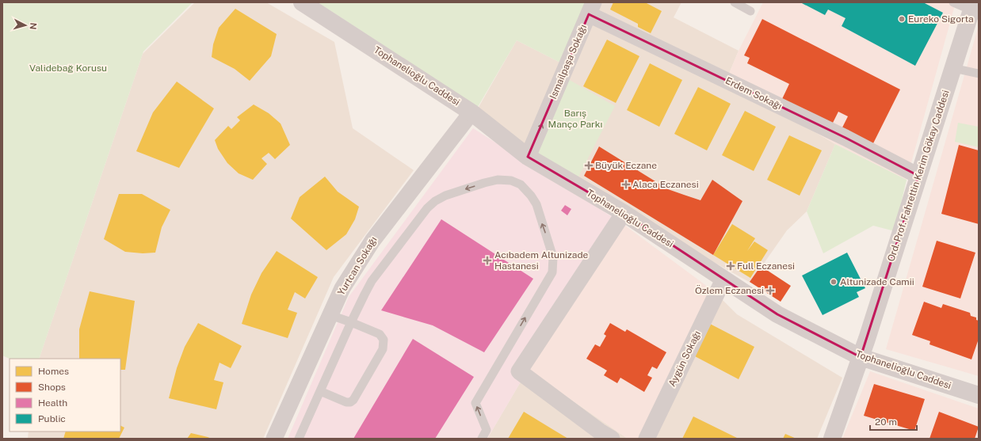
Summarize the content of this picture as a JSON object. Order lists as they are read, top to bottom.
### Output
{
  "streets": {
    "main road": ["Tophanelioğlu Caddesi", "Ord. Prof. Fahrettin Kerim Gökay Caddesi"],
    "street": [
      "Ismailpaşa Sokağı",
      "Erdem Sokağı",
      "Yurtcan Sokağı",
      "Aygün Sokağı"
    ]
  },
  "crossings": [
    ["Ismailpaşa Sokağı", "Tophanelioğlu Caddesi"],
    ["Ismailpaşa Sokağı", "Erdem Sokağı"],
    ["Tophanelioğlu Caddesi", "Ord. Prof. Fahrettin Kerim Gökay Caddesi"],
    ["Tophanelioğlu Caddesi", "Yurtcan Sokağı"],
    ["Tophanelioğlu Caddesi", "Aygün Sokağı"],
    ["Erdem Sokağı", "Ord. Prof. Fahrettin Kerim Gökay Caddesi"]
  ],
  "one_way": ["Ismailpaşa Sokağı"],
  "parks": ["Validebağ Korusu", "Barış Manço Parkı"],
  "places": {
    "other": ["Eureko Sigorta", "Altunizade Camii"],
    "health": [
      "Büyük Eczane",
      "Alaca Eczanesi",
      "Acıbadem Altunizade Hastanesi",
      "Full Eczanesi",
      "Özlem Eczanesi"
    ]
  },
  "legend": [
    "Homes",
    "Shops",
    "Health",
    "Public"
  ],
  "scale_bar": "20 m",
  "north": "right"
}
